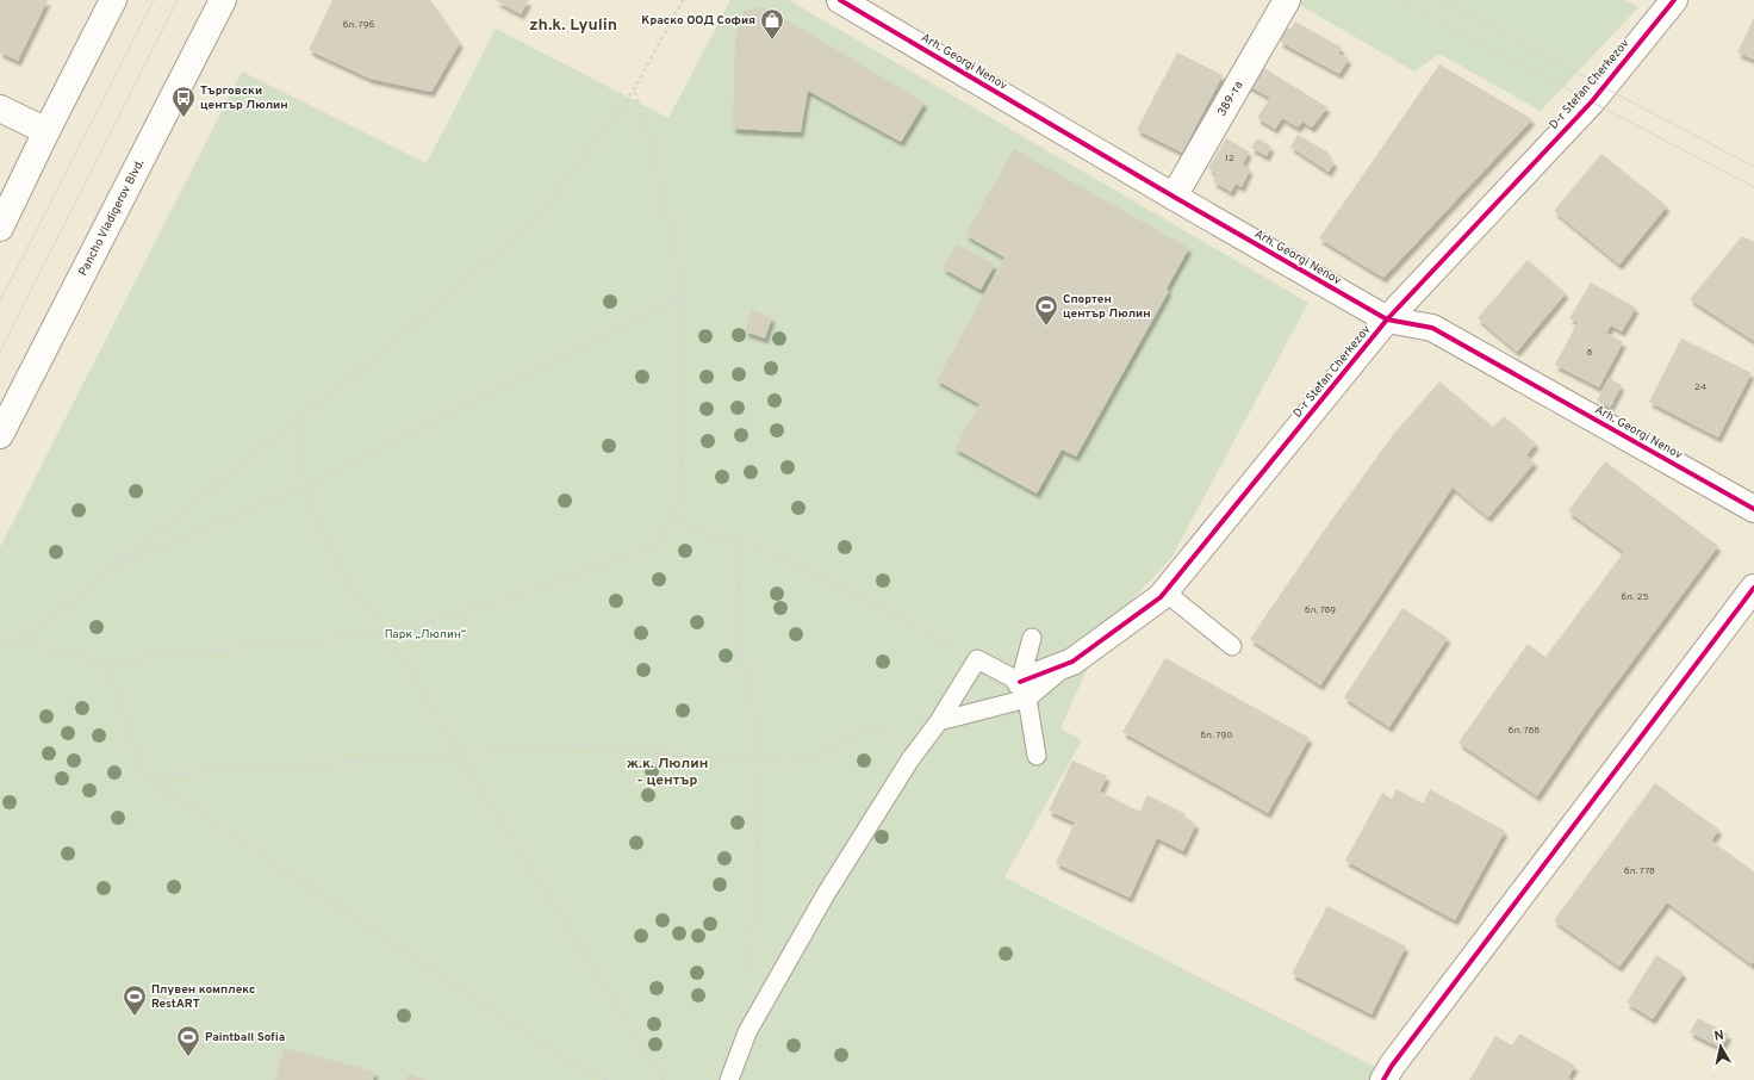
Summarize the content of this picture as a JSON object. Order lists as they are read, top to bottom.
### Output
{
  "streets": {
    "street": [
      "Arh. Georgi Nenov",
      "D-r Stefan Cherkezov",
      "389-та",
      "Pancho Vladigerov Blvd."
    ]
  },
  "crossings": [
    ["Arh. Georgi Nenov", "D-r Stefan Cherkezov"],
    ["Arh. Georgi Nenov", "389-та"]
  ],
  "districts": ["zh.k. Lyulin", "ж.к. Люлин - център"],
  "parks": ["Парк „Люлин“"],
  "places": {
    "shop": ["Краско ООД София"],
    "bus stop": ["Търговски център Люлин"],
    "sports": ["Спортен център Люлин", "Плувен комплекс RestART", "Paintball Sofia"]
  },
  "house_numbers": [
    "бл. 796",
    "12",
    "8",
    "24",
    "бл. 25",
    "бл. 789",
    "бл. 788",
    "бл. 790",
    "бл. 778"
  ],
  "north": "top"
}
